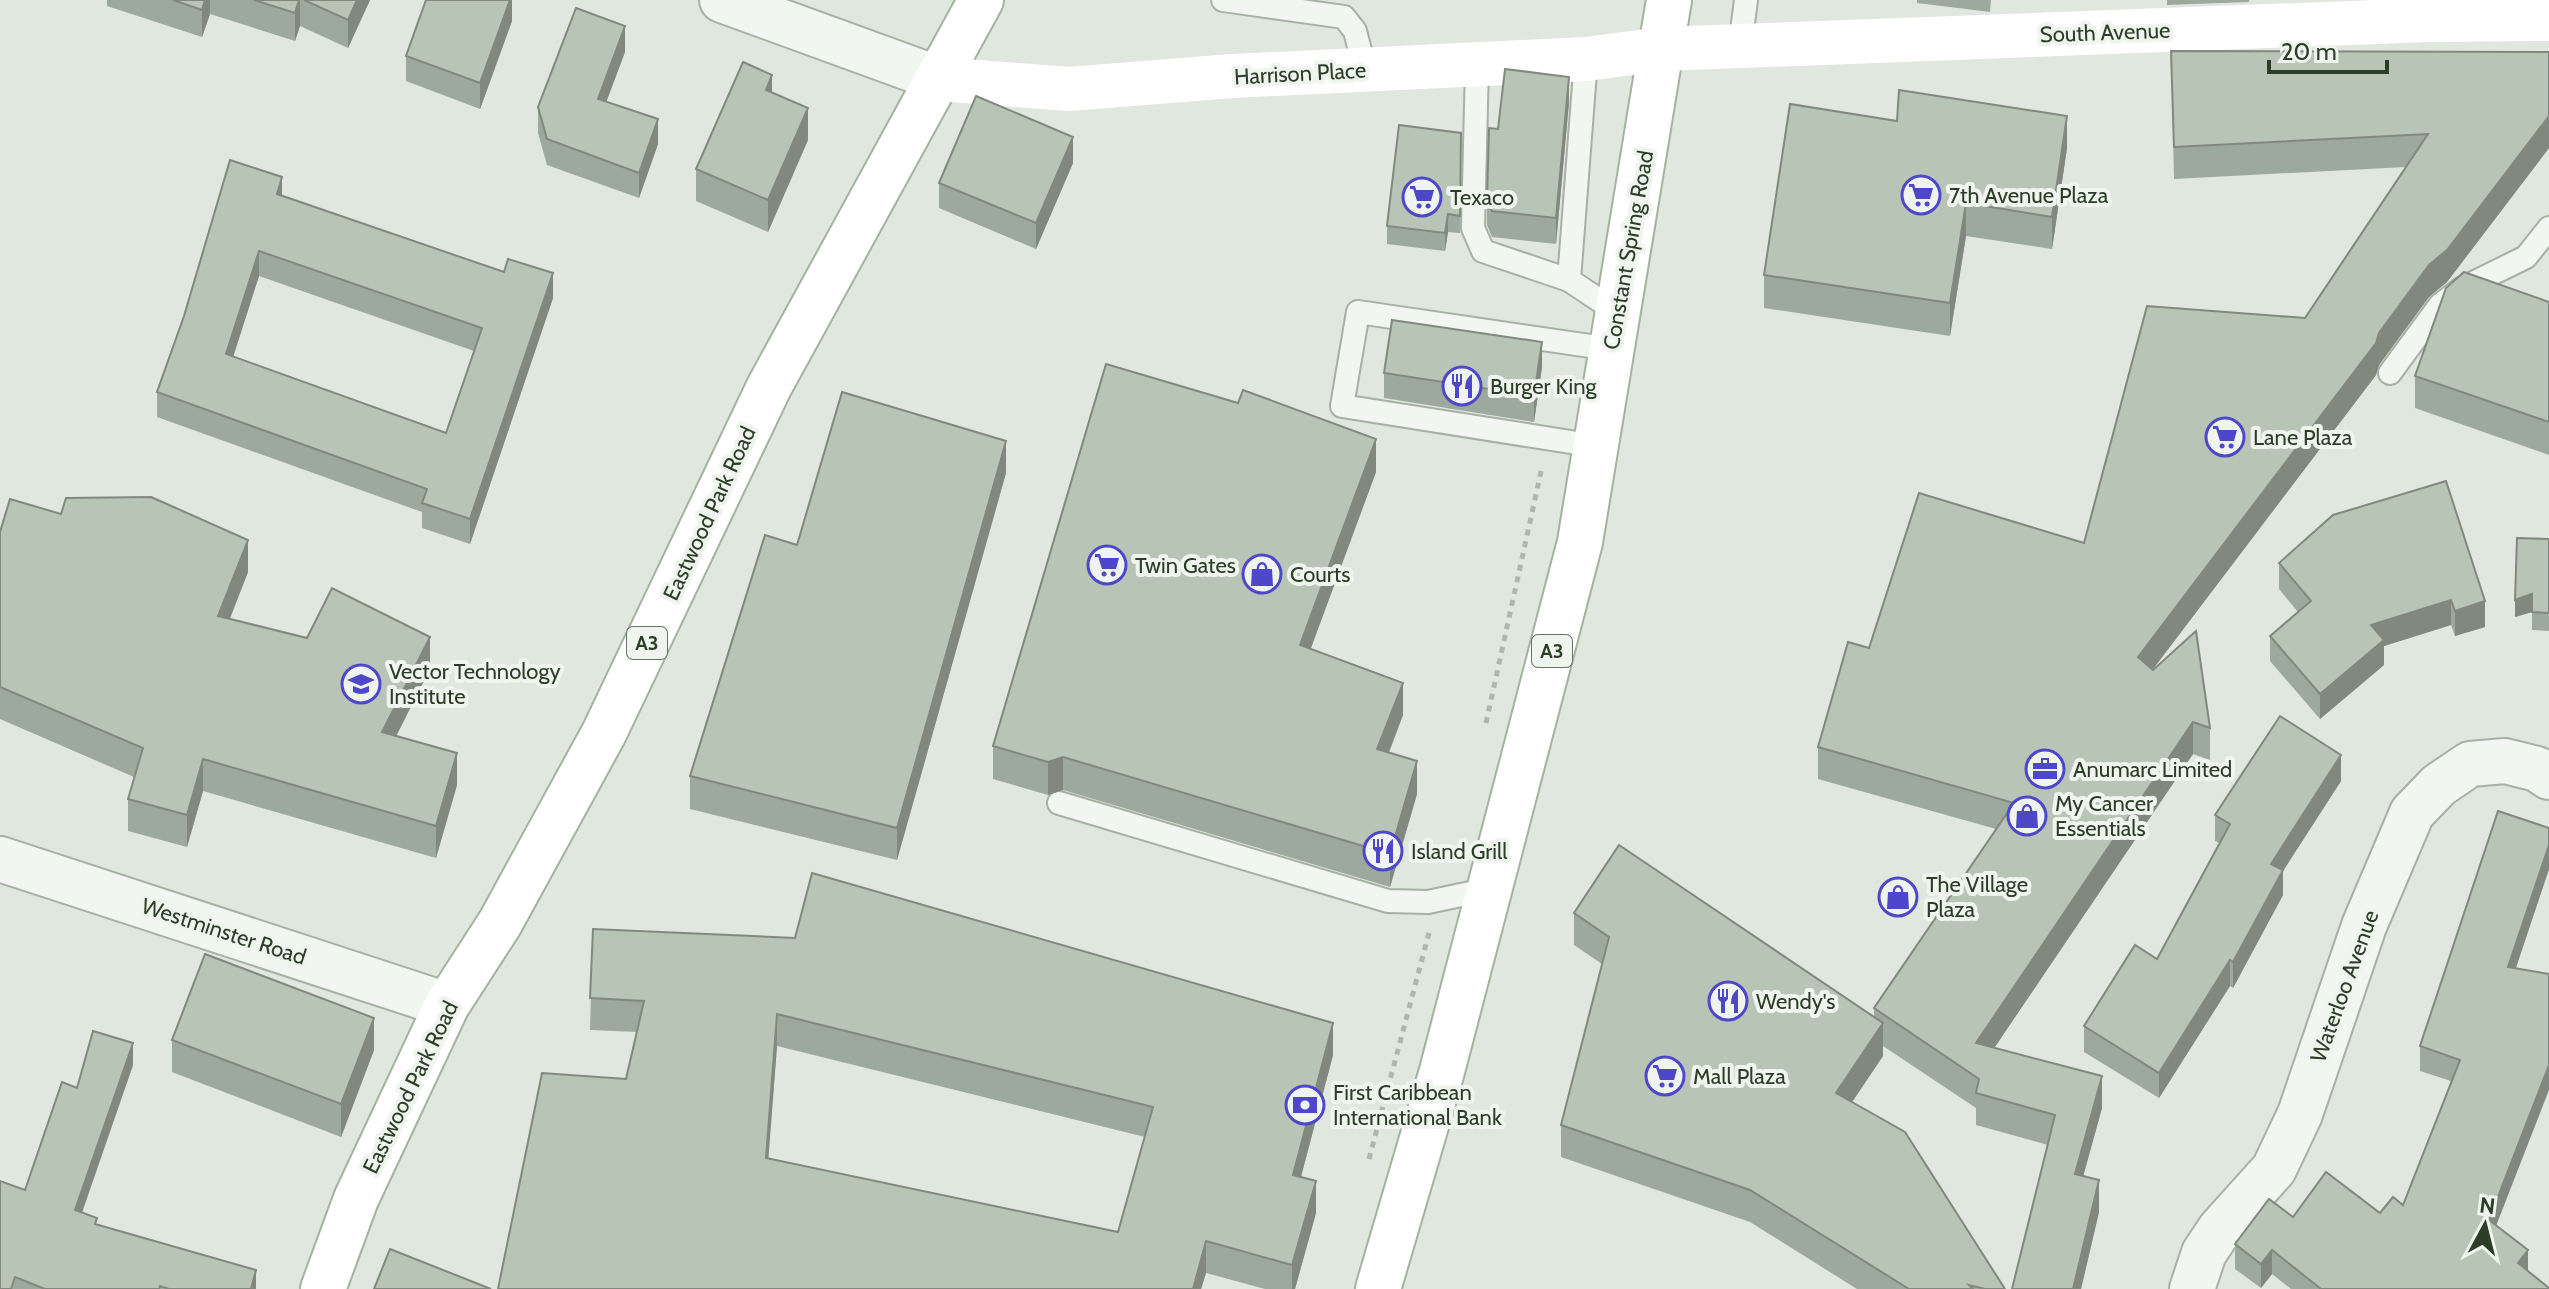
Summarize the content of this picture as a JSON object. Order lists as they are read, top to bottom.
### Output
{
  "streets": {
    "main road": [
      "South Avenue",
      "Harrison Place",
      "Constant Spring Road",
      "Eastwood Park Road",
      "A3"
    ],
    "street": ["Westminster Road", "Waterloo Avenue"]
  },
  "crossings": [
    ["South Avenue", "Harrison Place"],
    ["South Avenue", "Constant Spring Road"],
    ["Harrison Place", "Constant Spring Road"],
    ["Harrison Place", "Eastwood Park Road"],
    ["Eastwood Park Road", "Westminster Road"]
  ],
  "places": {
    "supermarket": [
      "7th Avenue Plaza",
      "Texaco",
      "Lane Plaza",
      "Twin Gates",
      "Mall Plaza"
    ],
    "restaurant": ["Burger King", "Island Grill", "Wendy's"],
    "shop": ["Courts", "My Cancer Essentials", "The Village Plaza"],
    "school or university": ["Vector Technology Institute"],
    "office": ["Anumarc Limited"],
    "bank": ["First Caribbean International Bank"]
  },
  "scale_bar": "20 m",
  "north": "top"
}
